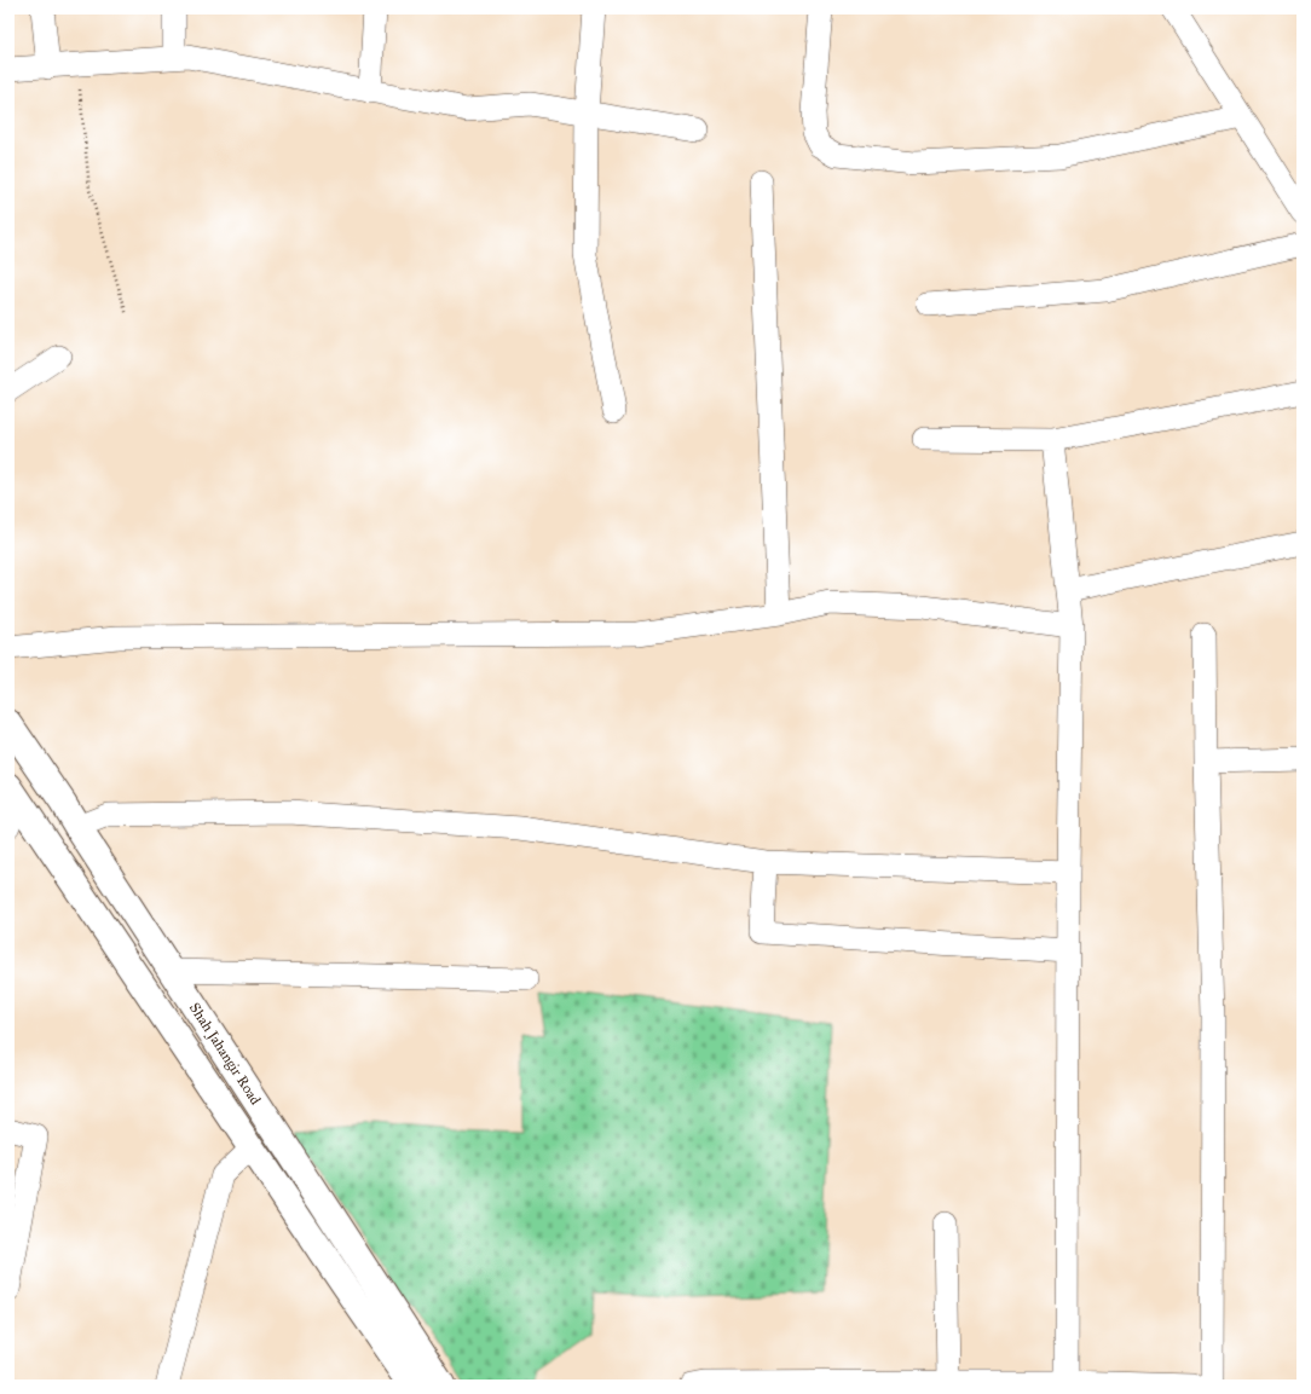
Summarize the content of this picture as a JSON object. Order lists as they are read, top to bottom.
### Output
{
  "streets": {
    "street": ["Shah Jahangir Road"]
  }
}
